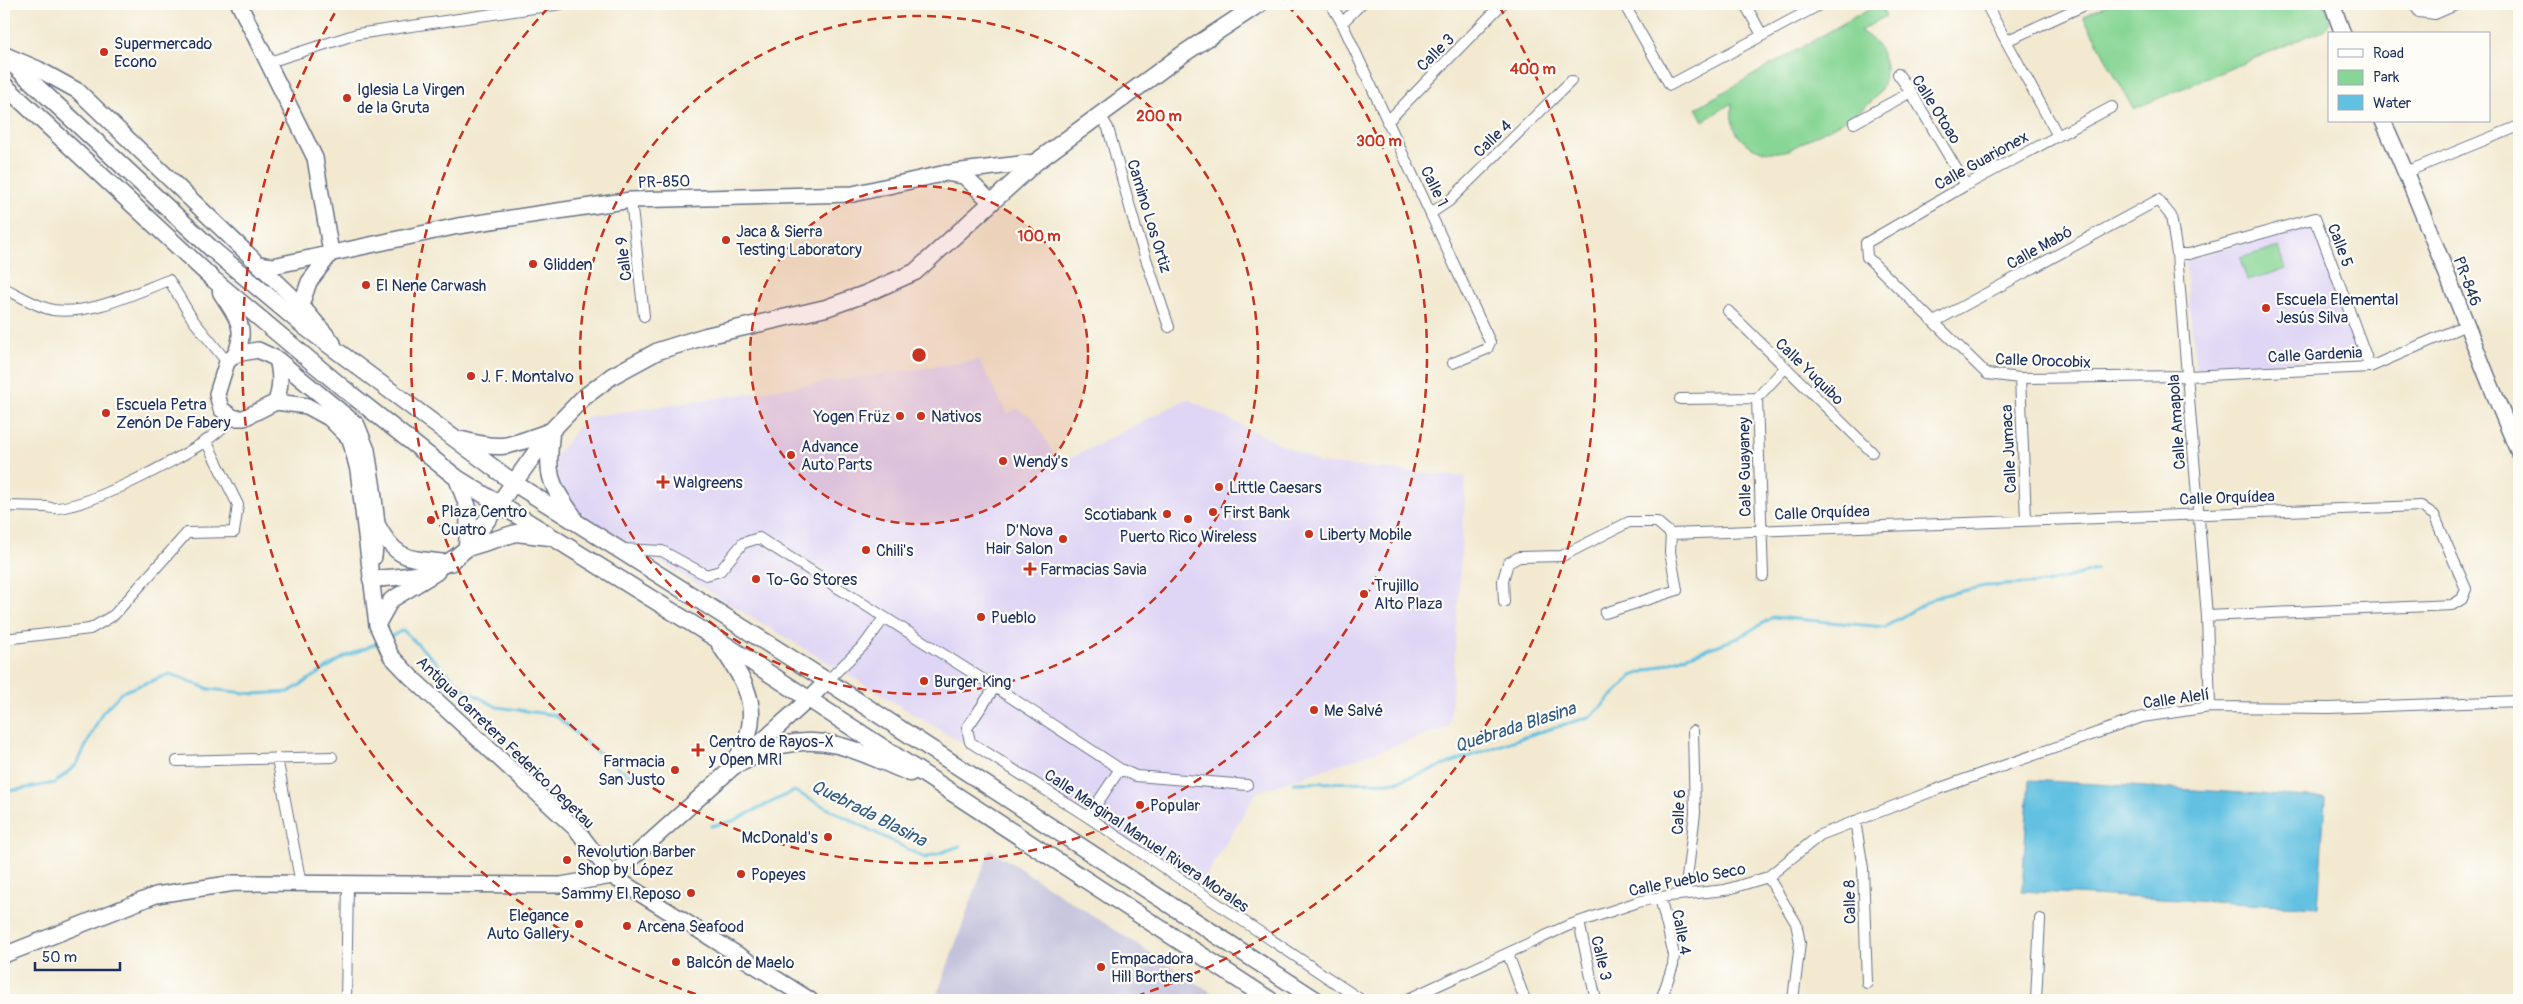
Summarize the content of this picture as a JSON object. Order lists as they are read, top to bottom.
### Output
{
  "streets": {
    "street": [
      "Calle 3",
      "Calle Otoao",
      "Calle 4",
      "Calle Guarionex",
      "PR-850",
      "Calle 1",
      "Camino Los Ortiz",
      "Calle 5",
      "Calle Mabó",
      "Calle 9",
      "PR-846",
      "Calle Gardenia",
      "Calle Orocobix",
      "Calle Yuquibo",
      "Calle Amapola",
      "Calle Jumaca",
      "Calle Guayaney",
      "Calle Orquídea",
      "Calle Alelí",
      "Antigua Carretera Federico Degetau",
      "Calle 6",
      "Calle Marginal Manuel Rivera Morales",
      "Calle Pueblo Seco",
      "Calle 8"
    ]
  },
  "crossings": [
    ["Calle 3", "Calle 1"],
    ["Calle 3", "Calle Pueblo Seco"],
    ["Calle Otoao", "Calle Guarionex"],
    ["Calle 4", "Calle 1"],
    ["Calle 4", "Calle Pueblo Seco"],
    ["Calle Guarionex", "Calle Orocobix"],
    ["PR-850", "Calle 9"],
    ["Calle 5", "Calle Gardenia"],
    ["Calle 5", "Calle Amapola"],
    ["Calle Mabó", "Calle Orocobix"],
    ["Calle Mabó", "Calle Amapola"],
    ["PR-846", "Calle Gardenia"],
    ["Calle Gardenia", "Calle Orocobix"],
    ["Calle Gardenia", "Calle Amapola"],
    ["Calle Orocobix", "Calle Amapola"],
    ["Calle Orocobix", "Calle Jumaca"],
    ["Calle Yuquibo", "Calle Guayaney"],
    ["Calle Amapola", "Calle Orquídea"],
    ["Calle Amapola", "Calle Alelí"],
    ["Calle Jumaca", "Calle Orquídea"],
    ["Calle Guayaney", "Calle Orquídea"],
    ["Calle Alelí", "Calle Pueblo Seco"],
    ["Calle Alelí", "Calle 8"],
    ["Calle 6", "Calle Pueblo Seco"],
    ["Calle Pueblo Seco", "Calle 8"]
  ],
  "water": ["Quebrada Blasina"],
  "places": {
    "other": [
      "Supermercado Econo",
      "Iglesia La Virgen de la Gruta",
      "Jaca & Sierra Testing Laboratory",
      "Glidden",
      "El Nene Carwash",
      "Escuela Elemental Jesús Silva",
      "J. F. Montalvo",
      "Escuela Petra Zenón De Fabery",
      "Yogen Früz",
      "Nativos",
      "Advance Auto Parts",
      "Wendy's",
      "Little Caesars",
      "First Bank",
      "Scotiabank",
      "Puerto Rico Wireless",
      "Plaza Centro Cuatro",
      "Liberty Mobile",
      "D'Nova Hair Salon",
      "Chili's",
      "To-Go Stores",
      "Trujillo Alto Plaza",
      "Pueblo",
      "Burger King",
      "Me Salvé",
      "Farmacia San Justo",
      "Popular",
      "McDonald's",
      "Revolution Barber Shop by López",
      "Popeyes",
      "Sammy El Reposo",
      "Elegance Auto Gallery",
      "Arcena Seafood",
      "Balcón de Maelo",
      "Empacadora Hill Borthers"
    ],
    "health": ["Walgreens", "Farmacias Savia", "Centro de Rayos-X y Open MRI"]
  },
  "legend": ["Road", "Park", "Water"],
  "scale_bar": "50 m",
  "rings": [
    "400 m",
    "200 m",
    "300 m",
    "100 m"
  ]
}
